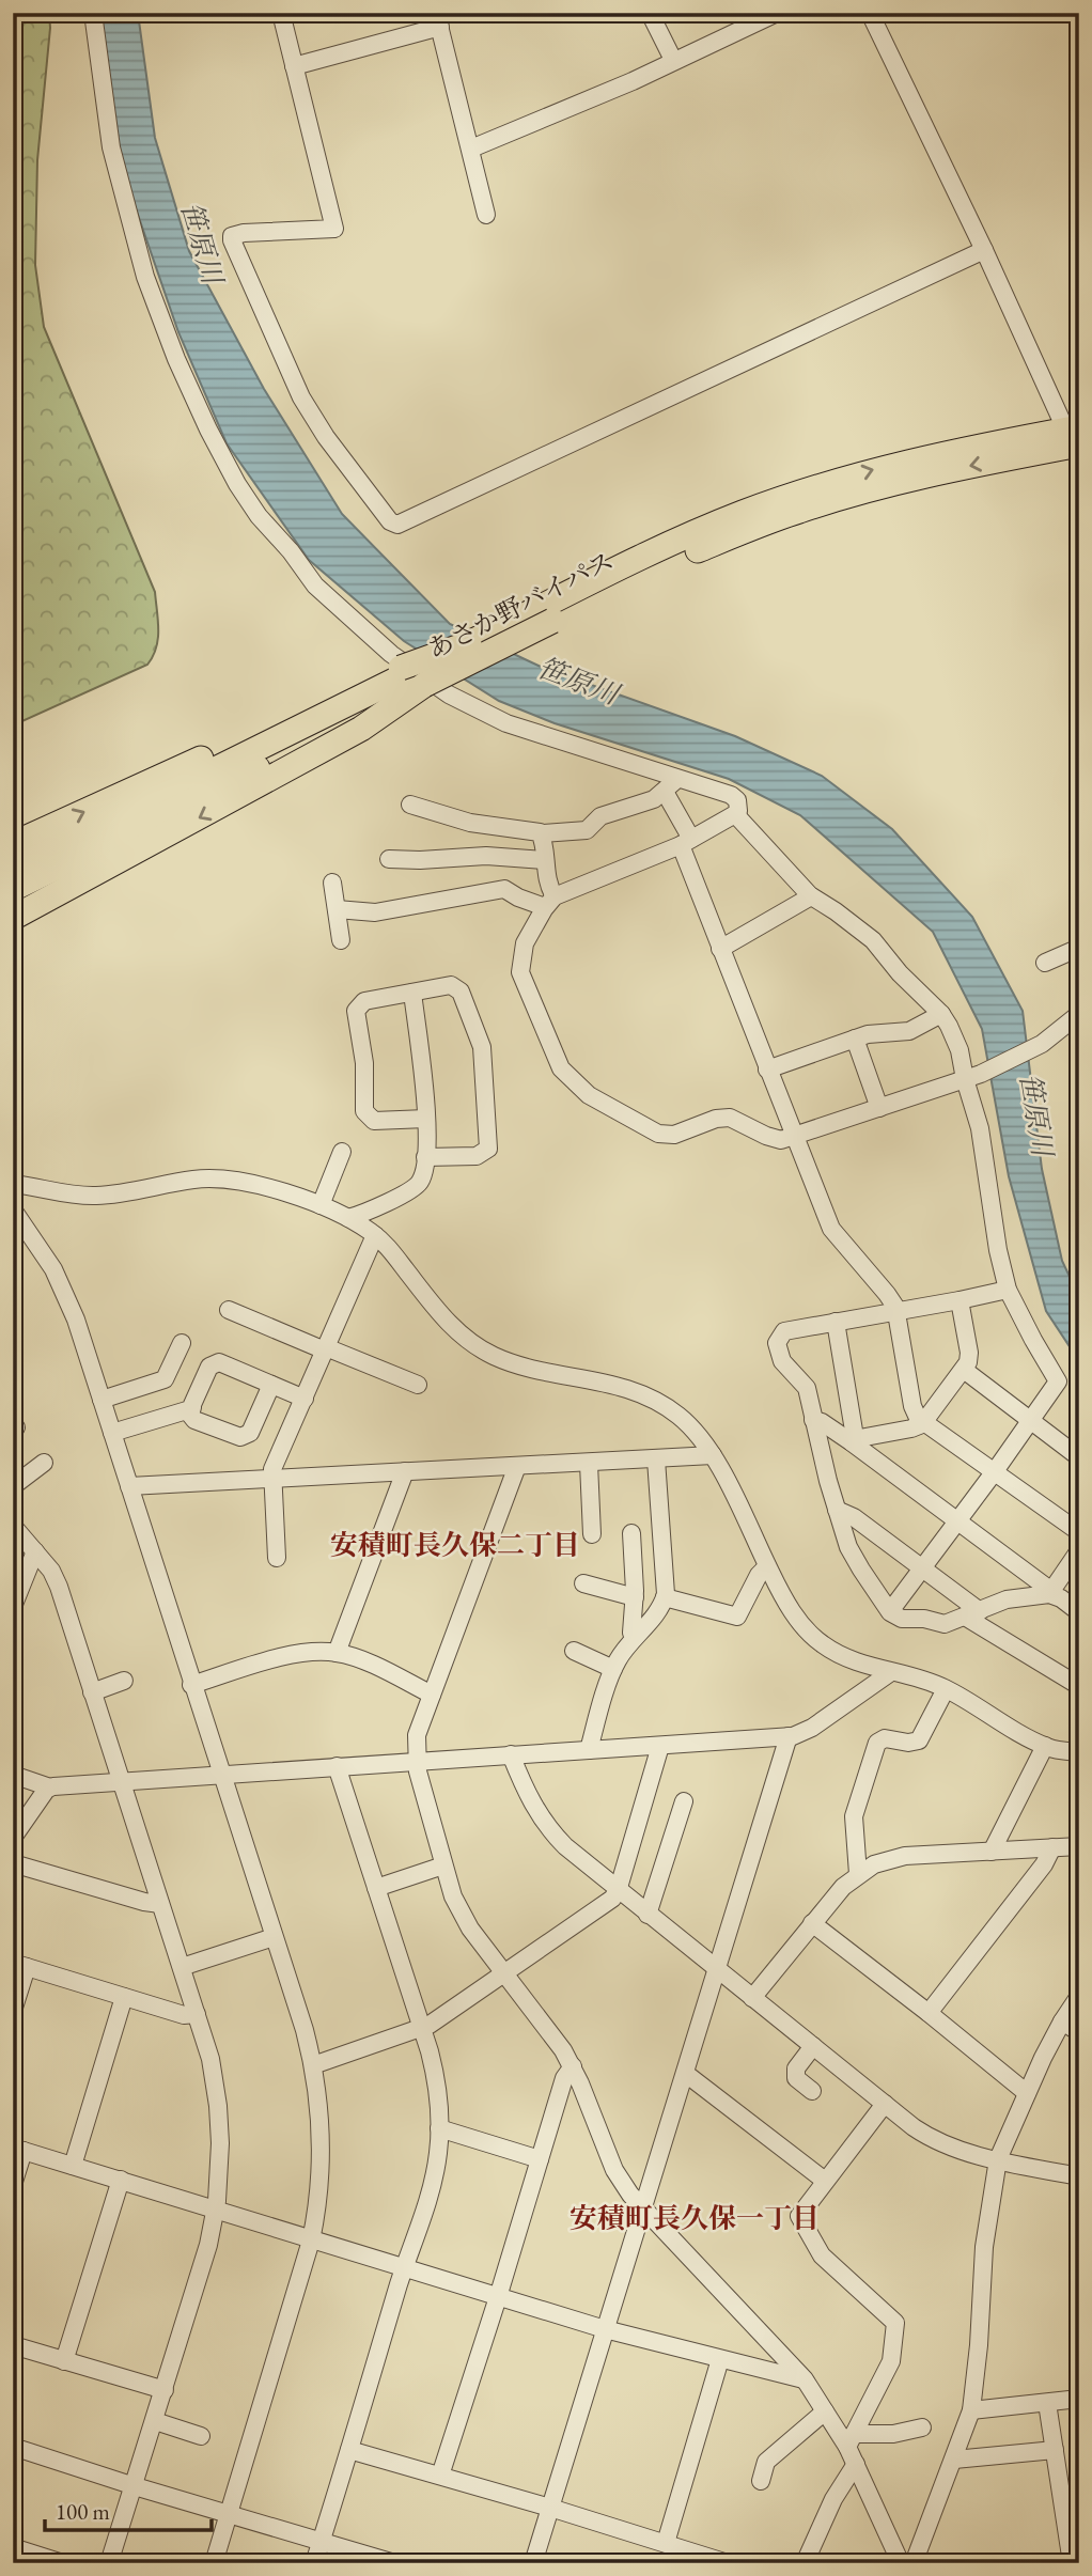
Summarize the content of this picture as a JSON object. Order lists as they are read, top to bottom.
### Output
{
  "streets": {
    "highway": ["あさか野バイパス"]
  },
  "districts": ["安積町長久保二丁目", "安積町長久保一丁目"],
  "water": ["笹原川"],
  "scale_bar": "100 m"
}
